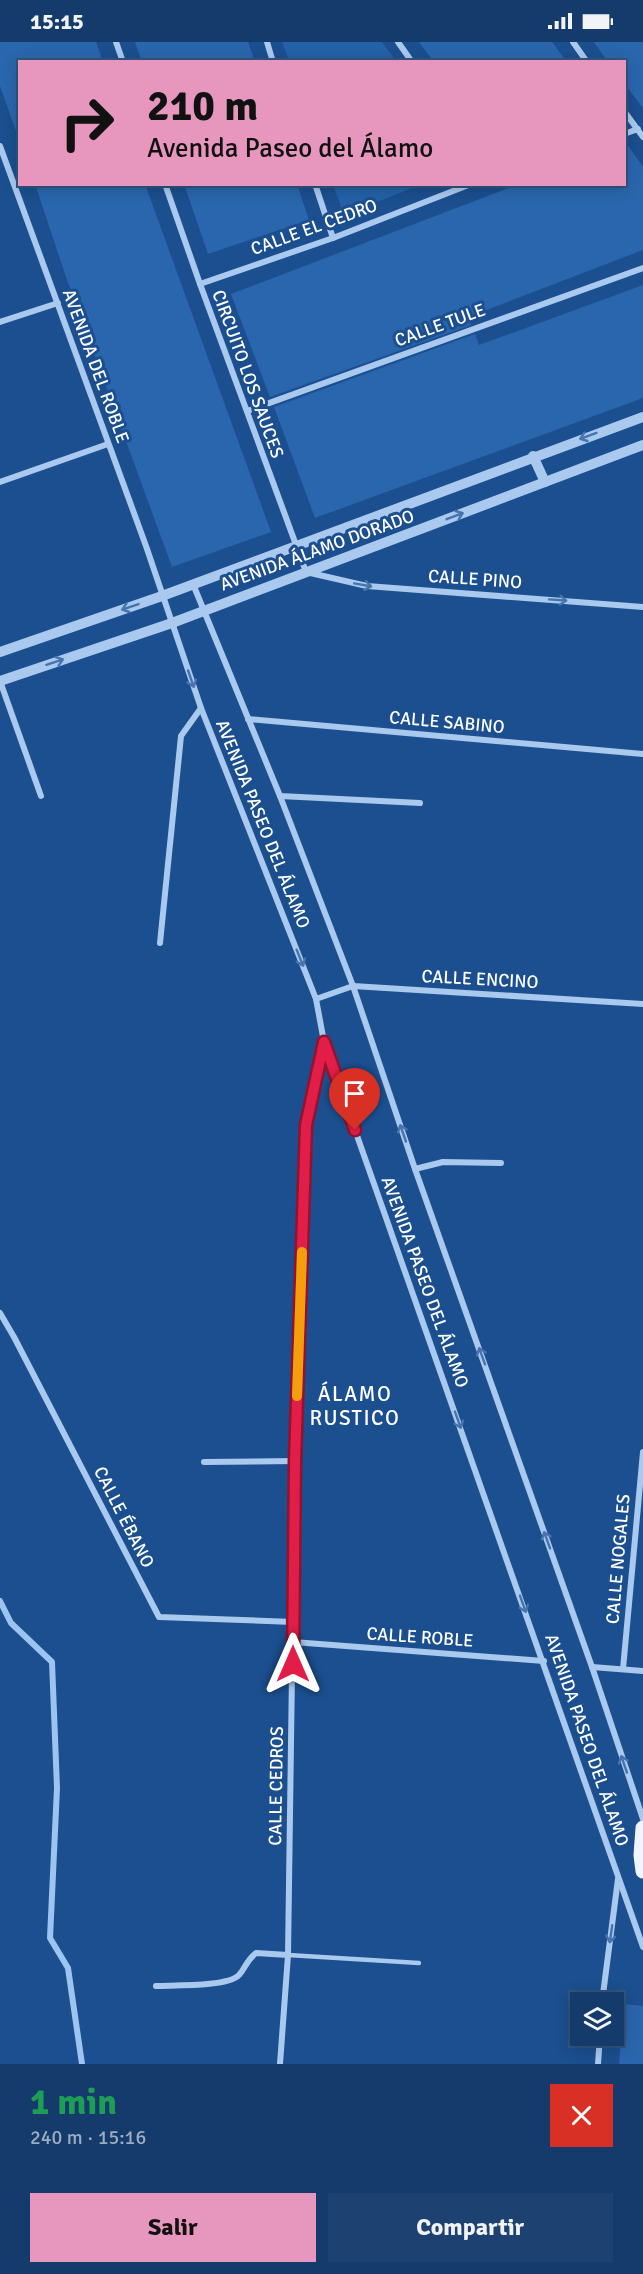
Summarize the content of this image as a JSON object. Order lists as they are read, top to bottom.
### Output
{
  "streets": {
    "street": [
      "CALLE EL CEDRO",
      "CALLE TULE",
      "AVENIDA DEL ROBLE",
      "CIRCUITO LOS SAUCES",
      "AVENIDA ÁLAMO DORADO",
      "CALLE PINO",
      "CALLE SABINO",
      "AVENIDA PASEO DEL ÁLAMO",
      "CALLE ENCINO",
      "CALLE ÉBANO",
      "CALLE NOGALES",
      "CALLE ROBLE",
      "CALLE CEDROS"
    ]
  },
  "crossings": [
    ["CALLE EL CEDRO", "CIRCUITO LOS SAUCES"],
    ["CALLE TULE", "CIRCUITO LOS SAUCES"],
    ["AVENIDA DEL ROBLE", "AVENIDA ÁLAMO DORADO"],
    ["AVENIDA DEL ROBLE", "AVENIDA PASEO DEL ÁLAMO"],
    ["CIRCUITO LOS SAUCES", "AVENIDA ÁLAMO DORADO"],
    ["CIRCUITO LOS SAUCES", "CALLE PINO"],
    ["AVENIDA ÁLAMO DORADO", "CALLE PINO"],
    ["AVENIDA ÁLAMO DORADO", "AVENIDA PASEO DEL ÁLAMO"],
    ["CALLE SABINO", "AVENIDA PASEO DEL ÁLAMO"],
    ["AVENIDA PASEO DEL ÁLAMO", "CALLE ENCINO"],
    ["AVENIDA PASEO DEL ÁLAMO", "CALLE ROBLE"],
    ["AVENIDA PASEO DEL ÁLAMO", "CALLE CEDROS"],
    ["CALLE ÉBANO", "CALLE CEDROS"],
    ["CALLE ROBLE", "CALLE CEDROS"]
  ],
  "one_way": ["CALLE PINO"],
  "districts": ["ÁLAMO RUSTICO"],
  "page": {
    "status": "15:15",
    "turn": ["210 m", "Avenida Paseo del Álamo"],
    "heading": ["1 min", "240 m · 15:16"],
    "buttons": ["Salir", "Compartir"]
  }
}
